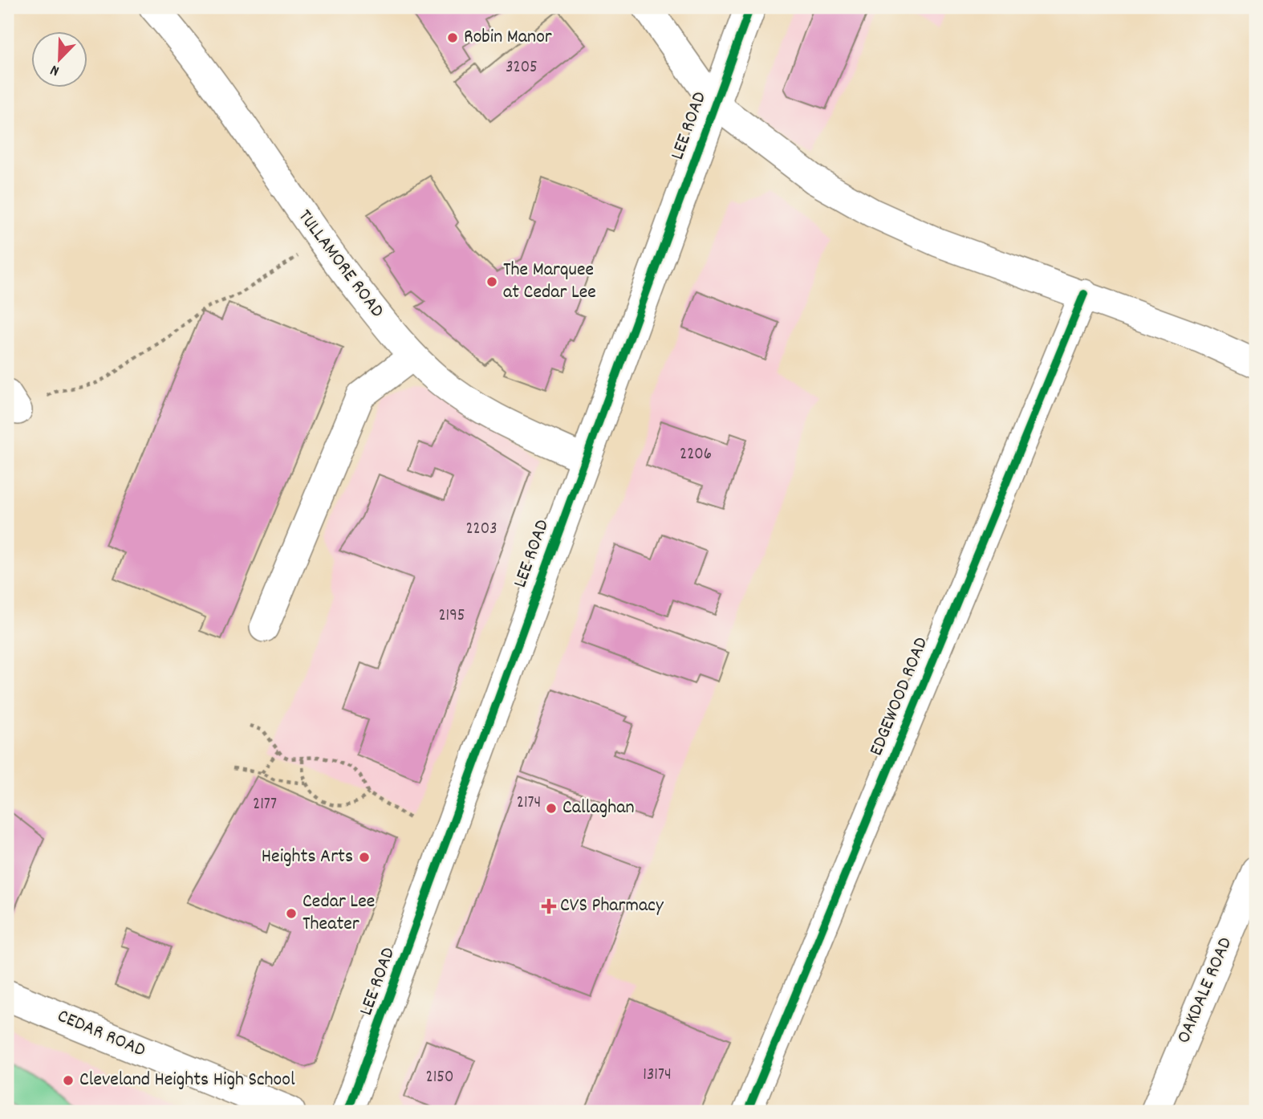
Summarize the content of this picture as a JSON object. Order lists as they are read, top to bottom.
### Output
{
  "streets": {
    "main road": ["LEE ROAD", "CEDAR ROAD"],
    "street": ["TULLAMORE ROAD", "EDGEWOOD ROAD", "OAKDALE ROAD"]
  },
  "crossings": [
    ["LEE ROAD", "TULLAMORE ROAD"]
  ],
  "places": {
    "other": [
      "Robin Manor",
      "The Marquee at Cedar Lee",
      "Callaghan",
      "Heights Arts",
      "Cedar Lee Theater",
      "Cleveland Heights High School"
    ],
    "health": ["CVS Pharmacy"]
  },
  "house_numbers": [
    "3205",
    "2206",
    "2203",
    "2195",
    "2174",
    "2177",
    "13174",
    "2150"
  ],
  "north": "bottom left"
}
